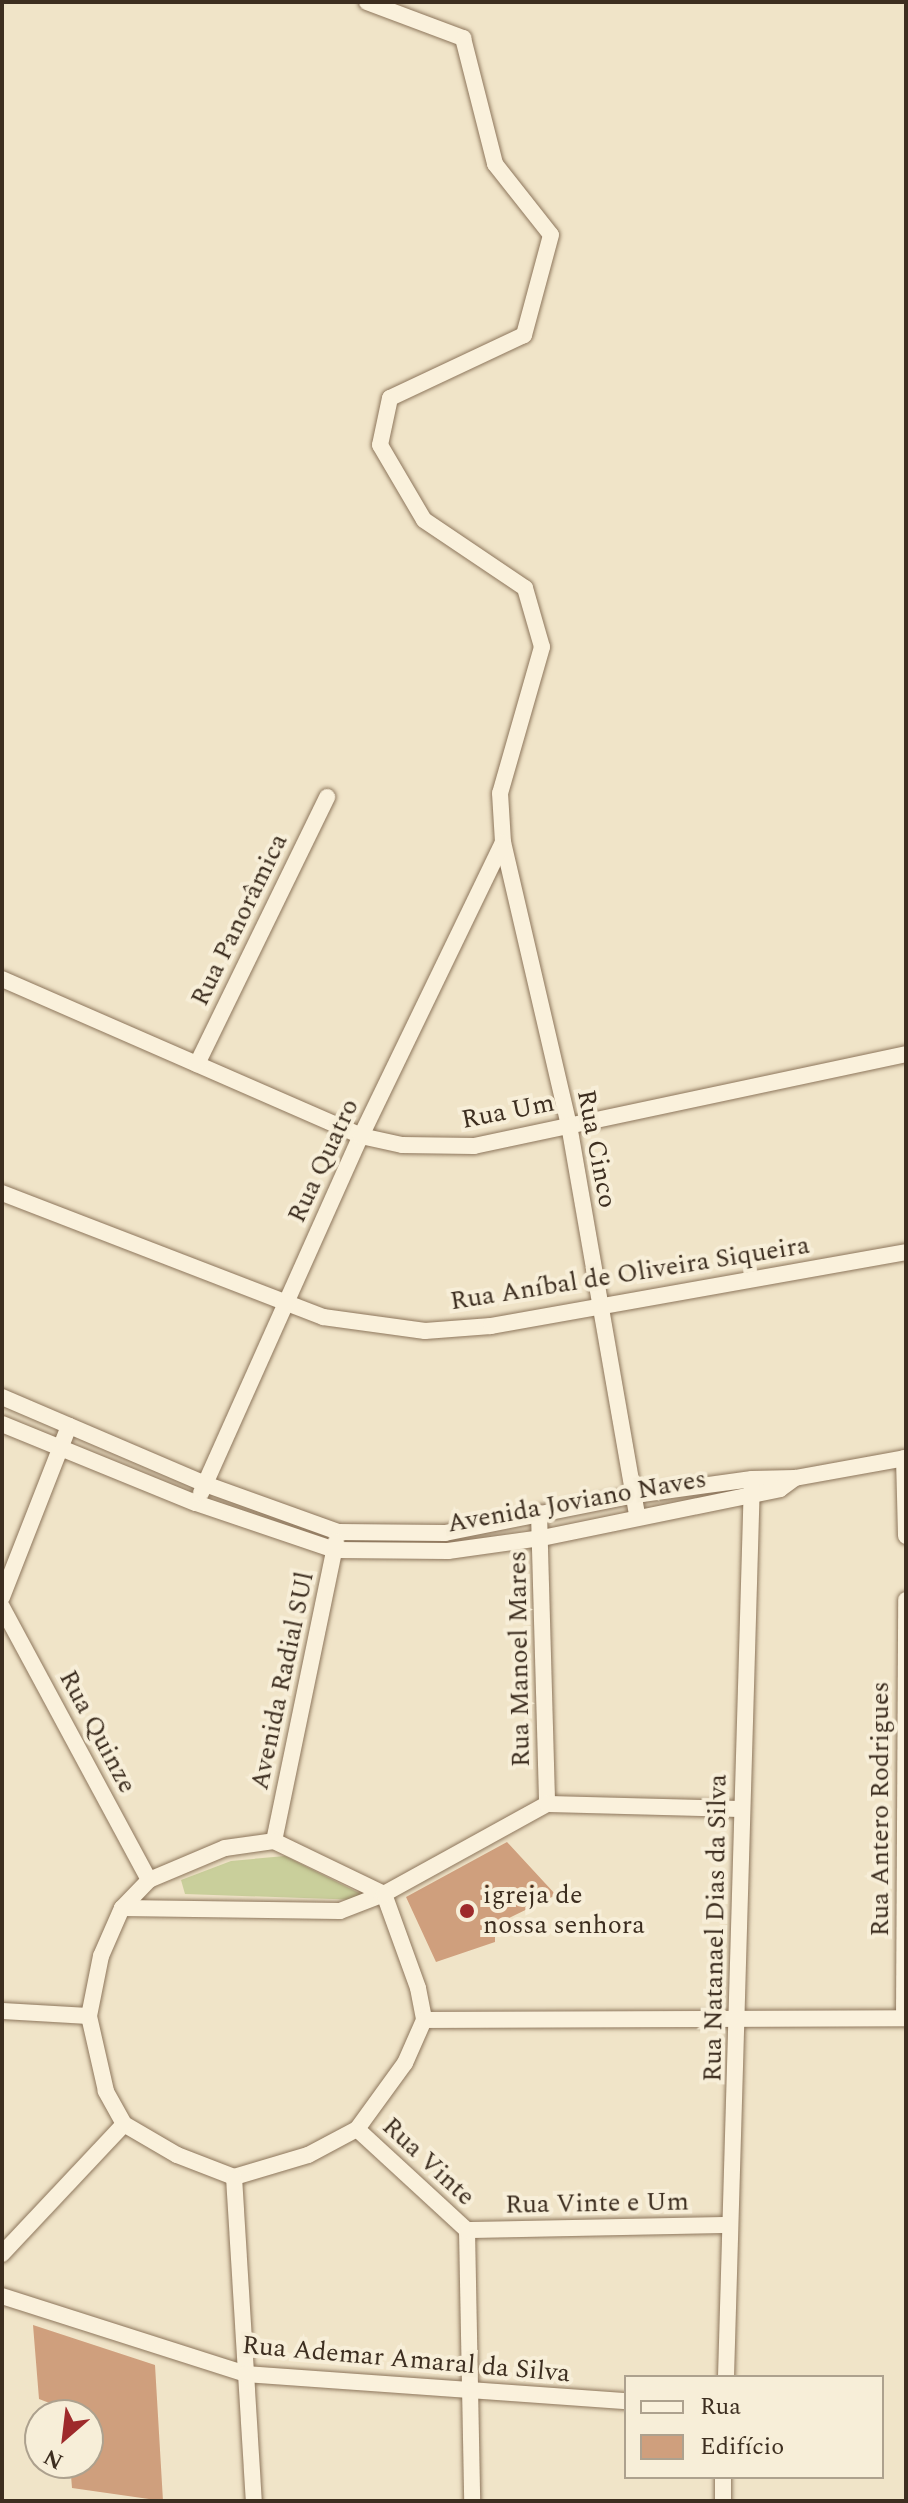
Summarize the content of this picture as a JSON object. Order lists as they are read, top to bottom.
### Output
{
  "streets": {
    "street": [
      "Rua Panorâmica",
      "Rua Um",
      "Rua Cinco",
      "Rua Quatro",
      "Rua Aníbal de Oliveira Siqueira",
      "Avenida Joviano Naves",
      "Rua Manoel Mares",
      "Avenida Radial SUl",
      "Rua Quinze",
      "Rua Antero Rodrigues",
      "Rua Natanael Dias da Silva",
      "Rua Vinte",
      "Rua Vinte e Um",
      "Rua Ademar Amaral da Silva"
    ]
  },
  "crossings": [
    ["Rua Panorâmica", "Rua Um"],
    ["Rua Um", "Rua Cinco"],
    ["Rua Um", "Rua Quatro"],
    ["Rua Cinco", "Rua Quatro"],
    ["Rua Cinco", "Rua Aníbal de Oliveira Siqueira"],
    ["Rua Cinco", "Avenida Joviano Naves"],
    ["Rua Quatro", "Rua Aníbal de Oliveira Siqueira"],
    ["Rua Quatro", "Avenida Joviano Naves"],
    ["Avenida Joviano Naves", "Rua Manoel Mares"],
    ["Avenida Joviano Naves", "Avenida Radial SUl"],
    ["Avenida Joviano Naves", "Rua Natanael Dias da Silva"],
    ["Rua Natanael Dias da Silva", "Rua Vinte e Um"],
    ["Rua Vinte", "Rua Vinte e Um"]
  ],
  "places": ["igreja de nossa senhora"],
  "legend": ["Rua", "Edifício"],
  "north": "bottom left"
}
